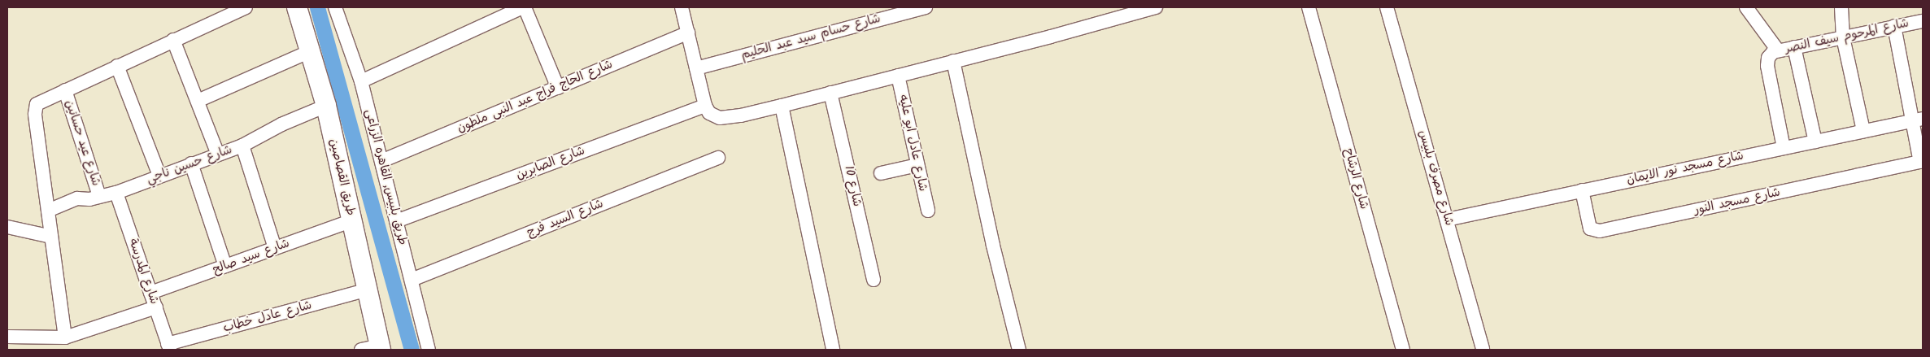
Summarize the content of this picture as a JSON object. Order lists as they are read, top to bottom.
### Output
{
  "streets": {
    "street": [
      "شارع المرحوم سيف النصر",
      "شارع حسام سيد عبد الحليم",
      "شارع الحاج فراج عبد النبى ملطون",
      "شارع عيد حسانين",
      "شارع عادل ابو عليه",
      "شارع الصابرين",
      "شارع حسين ناجي",
      "شارع مسجد نور الايمان",
      "طريق القصاصين",
      "طريق بلبيس, القاهره الزراعى",
      "شارع مصرف بلبيس",
      "شارع الرشاح",
      "شارع 10",
      "شارع مسجد النور",
      "شارع السيد فرج",
      "شارع سيد صالح",
      "شارع المدرسة",
      "شارع عادل خطاب"
    ]
  },
  "crossings": [
    ["شارع المرحوم سيف النصر", "شارع مسجد نور الايمان"],
    ["شارع الحاج فراج عبد النبى ملطون", "طريق بلبيس, القاهره الزراعى"],
    ["شارع عيد حسانين", "شارع حسين ناجي"],
    ["شارع الصابرين", "طريق بلبيس, القاهره الزراعى"],
    ["شارع حسين ناجي", "طريق القصاصين"],
    ["شارع حسين ناجي", "شارع المدرسة"],
    ["شارع مسجد نور الايمان", "شارع مصرف بلبيس"],
    ["شارع مسجد نور الايمان", "شارع مسجد النور"],
    ["طريق القصاصين", "شارع سيد صالح"],
    ["طريق القصاصين", "شارع عادل خطاب"],
    ["طريق بلبيس, القاهره الزراعى", "شارع السيد فرج"],
    ["شارع سيد صالح", "شارع المدرسة"],
    ["شارع المدرسة", "شارع عادل خطاب"]
  ]
}
